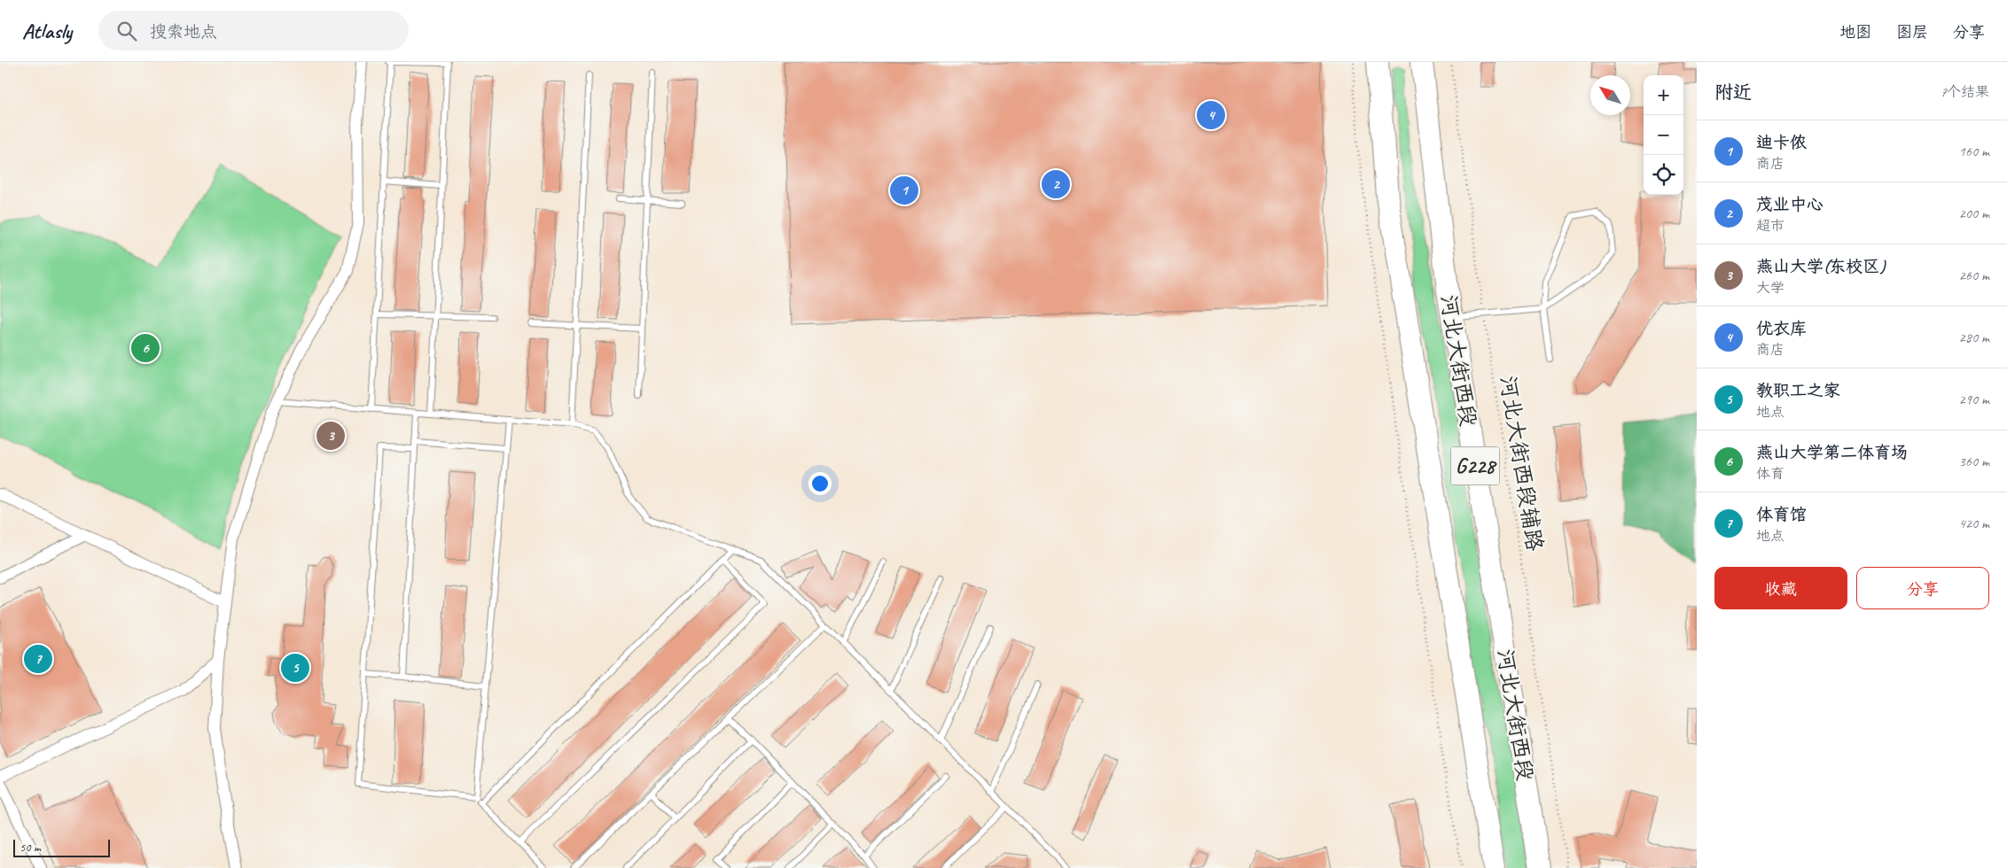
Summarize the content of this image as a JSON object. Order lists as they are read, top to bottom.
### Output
{
  "streets": {
    "highway": ["河北大街西段", "G228"],
    "path": ["河北大街西段辅路"]
  },
  "scale_bar": "50 m",
  "north": "top left",
  "page": {
    "header": "Atlasly",
    "search": "搜索地点",
    "nav": ["地图", "图层", "分享"],
    "heading": ["附近", "7个结果"],
    "map_buttons": ["+", "−"],
    "pins": [
      "4",
      "2",
      "1",
      "6",
      "3",
      "7",
      "5"
    ],
    "list": [
      {
        "mark": "1",
        "name": "迪卡侬",
        "note": "商店",
        "value": "160 m"
      },
      {
        "mark": "2",
        "name": "茂业中心",
        "note": "超市",
        "value": "200 m"
      },
      {
        "mark": "3",
        "name": "燕山大学(东校区)",
        "note": "大学",
        "value": "260 m"
      },
      {
        "mark": "4",
        "name": "优衣库",
        "note": "商店",
        "value": "280 m"
      },
      {
        "mark": "5",
        "name": "教职工之家",
        "note": "地点",
        "value": "290 m"
      },
      {
        "mark": "6",
        "name": "燕山大学第二体育场",
        "note": "体育",
        "value": "360 m"
      },
      {
        "mark": "7",
        "name": "体育馆",
        "note": "地点",
        "value": "420 m"
      }
    ],
    "buttons": ["收藏", "分享"],
    "scale": "50 m"
  }
}
